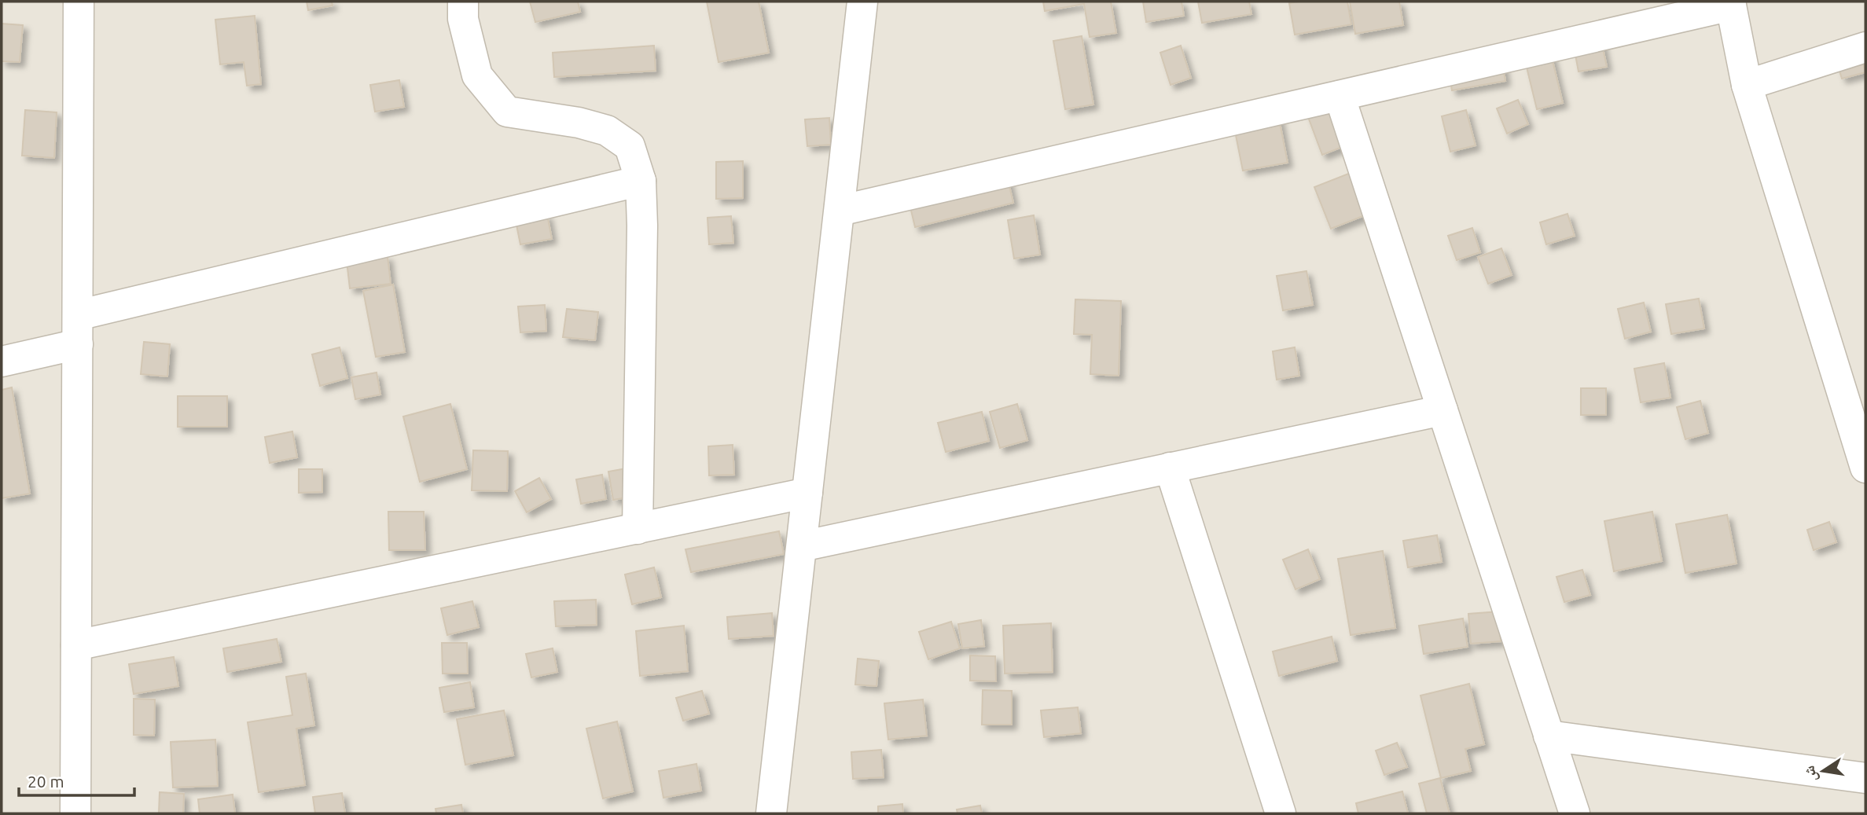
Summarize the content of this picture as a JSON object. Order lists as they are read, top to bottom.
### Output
{
  "scale_bar": "20 m",
  "north": "left"
}
